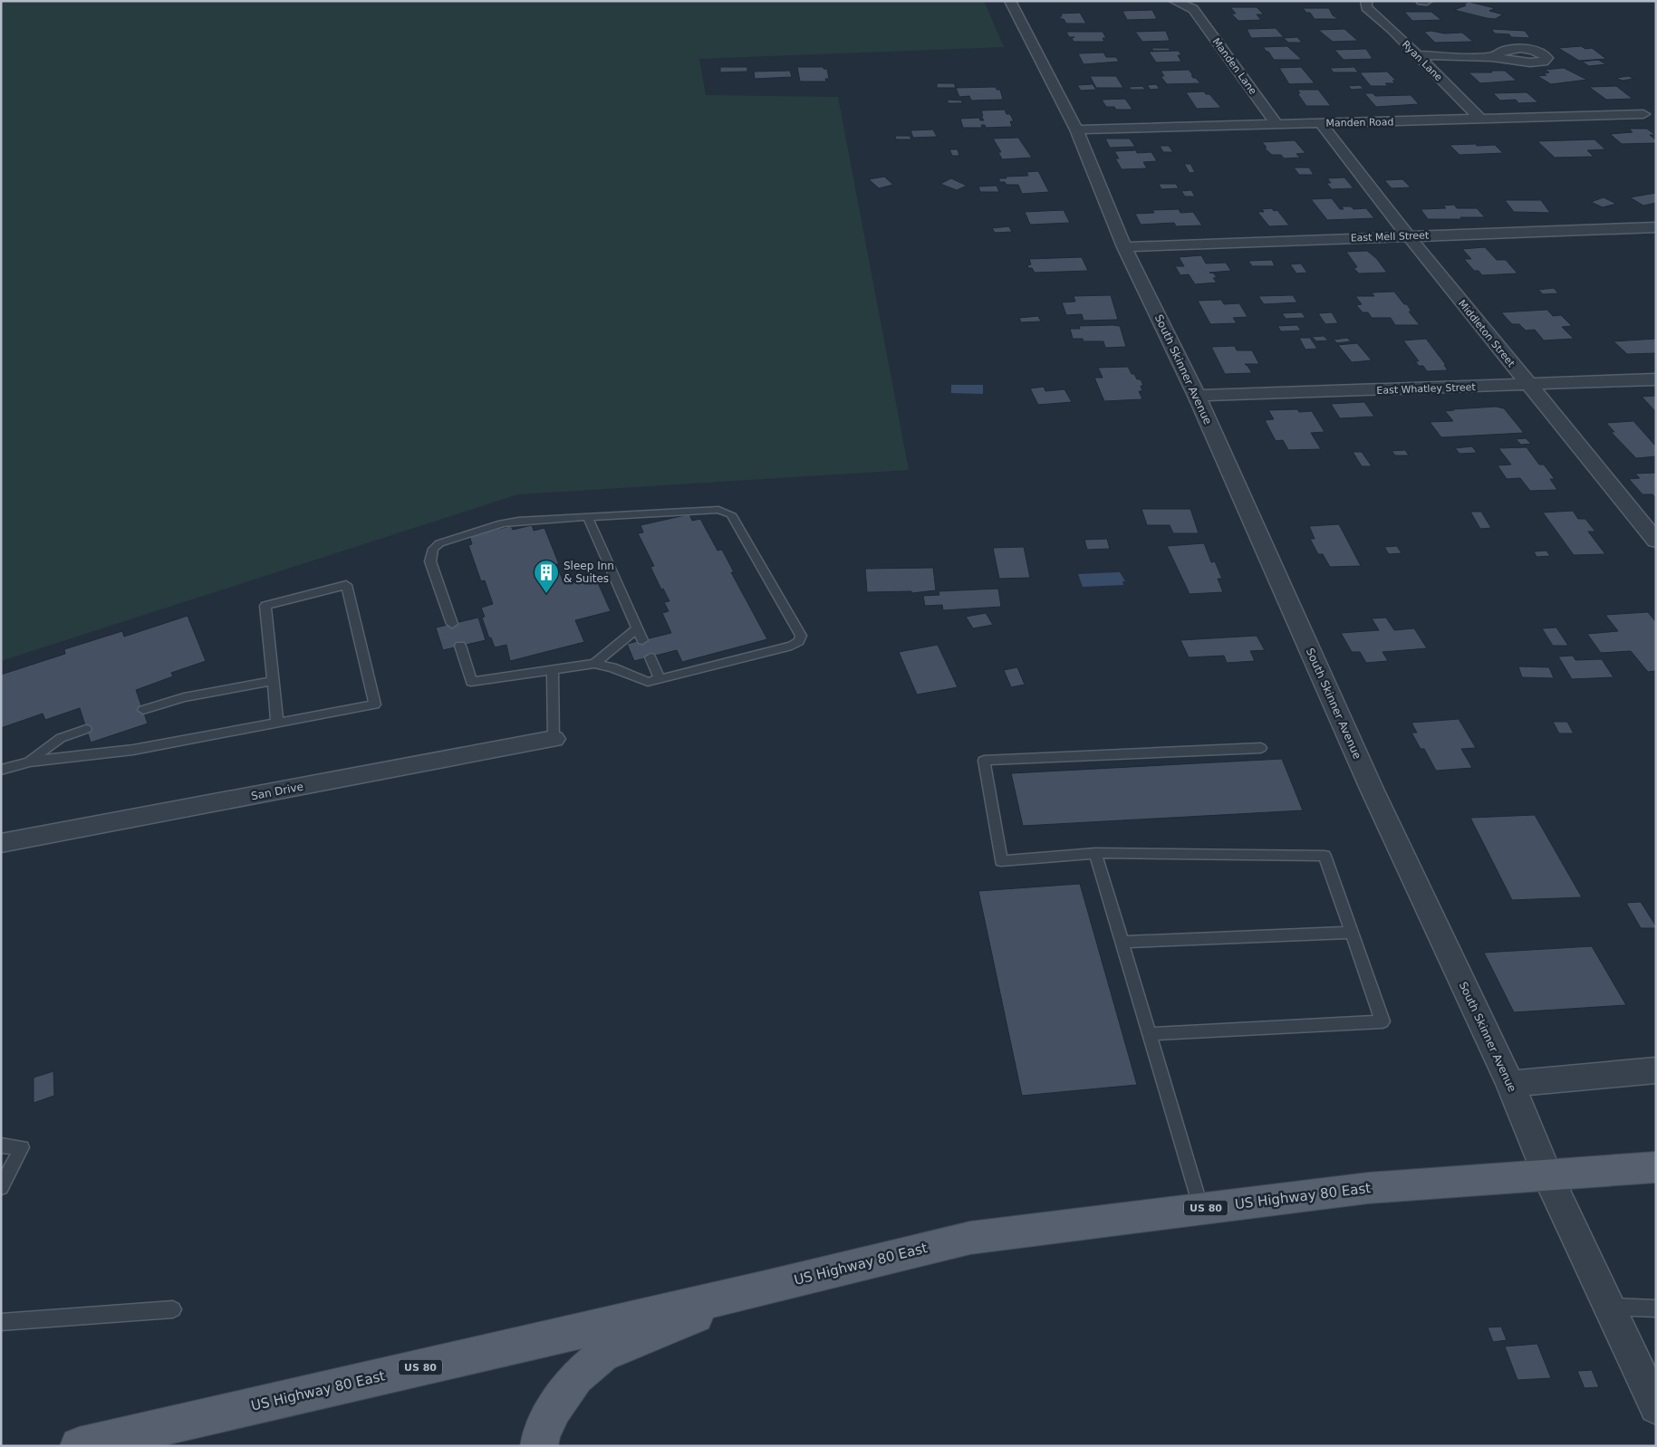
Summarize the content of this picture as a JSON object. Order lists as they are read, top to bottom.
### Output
{
  "streets": {
    "main road": ["US Highway 80 East", "US 80"],
    "street": [
      "Ryan Lane",
      "Manden Lane",
      "Manden Road",
      "East Mell Street",
      "Middleton Street",
      "South Skinner Avenue",
      "East Whatley Street",
      "San Drive"
    ]
  },
  "crossings": [
    ["Ryan Lane", "Manden Road"],
    ["Manden Lane", "Manden Road"],
    ["Manden Road", "Middleton Street"],
    ["Manden Road", "South Skinner Avenue"],
    ["East Mell Street", "Middleton Street"],
    ["East Mell Street", "South Skinner Avenue"],
    ["Middleton Street", "East Whatley Street"],
    ["South Skinner Avenue", "East Whatley Street"],
    ["South Skinner Avenue", "US Highway 80 East"]
  ],
  "places": {
    "building": ["Sleep Inn & Suites"]
  }
}
